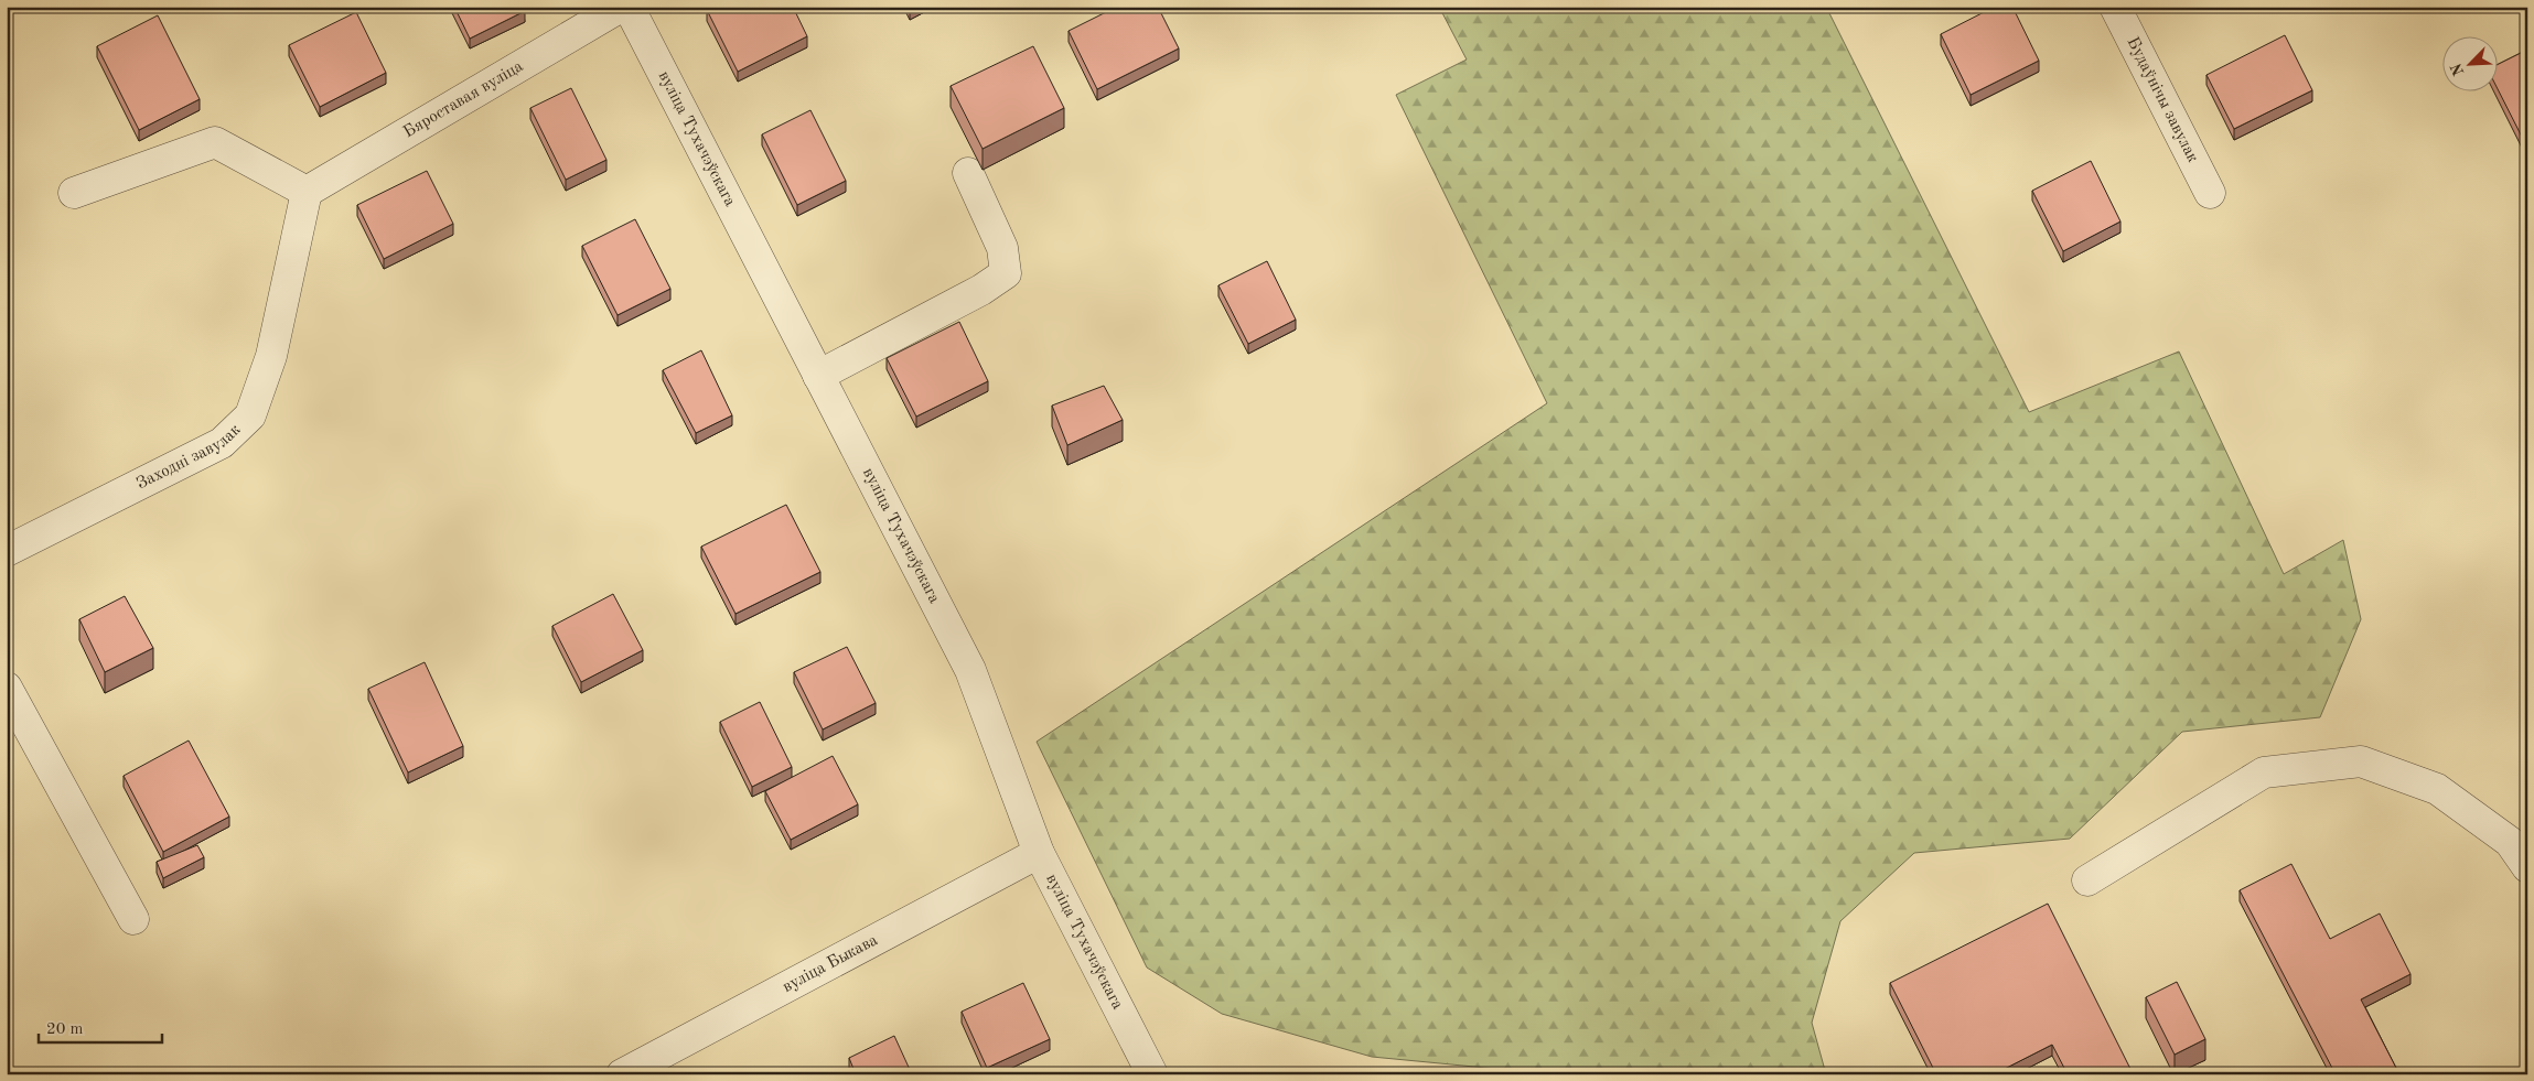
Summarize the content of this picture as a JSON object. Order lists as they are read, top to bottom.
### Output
{
  "streets": {
    "street": [
      "Бяроставая вуліца",
      "Будаўнічы завулак",
      "вуліца Тухачэўскага",
      "Заходні завулак",
      "вуліца Быкава"
    ]
  },
  "crossings": [
    ["Бяроставая вуліца", "Заходні завулак"],
    ["вуліца Тухачэўскага", "вуліца Быкава"]
  ],
  "scale_bar": "20 m",
  "north": "bottom left"
}
